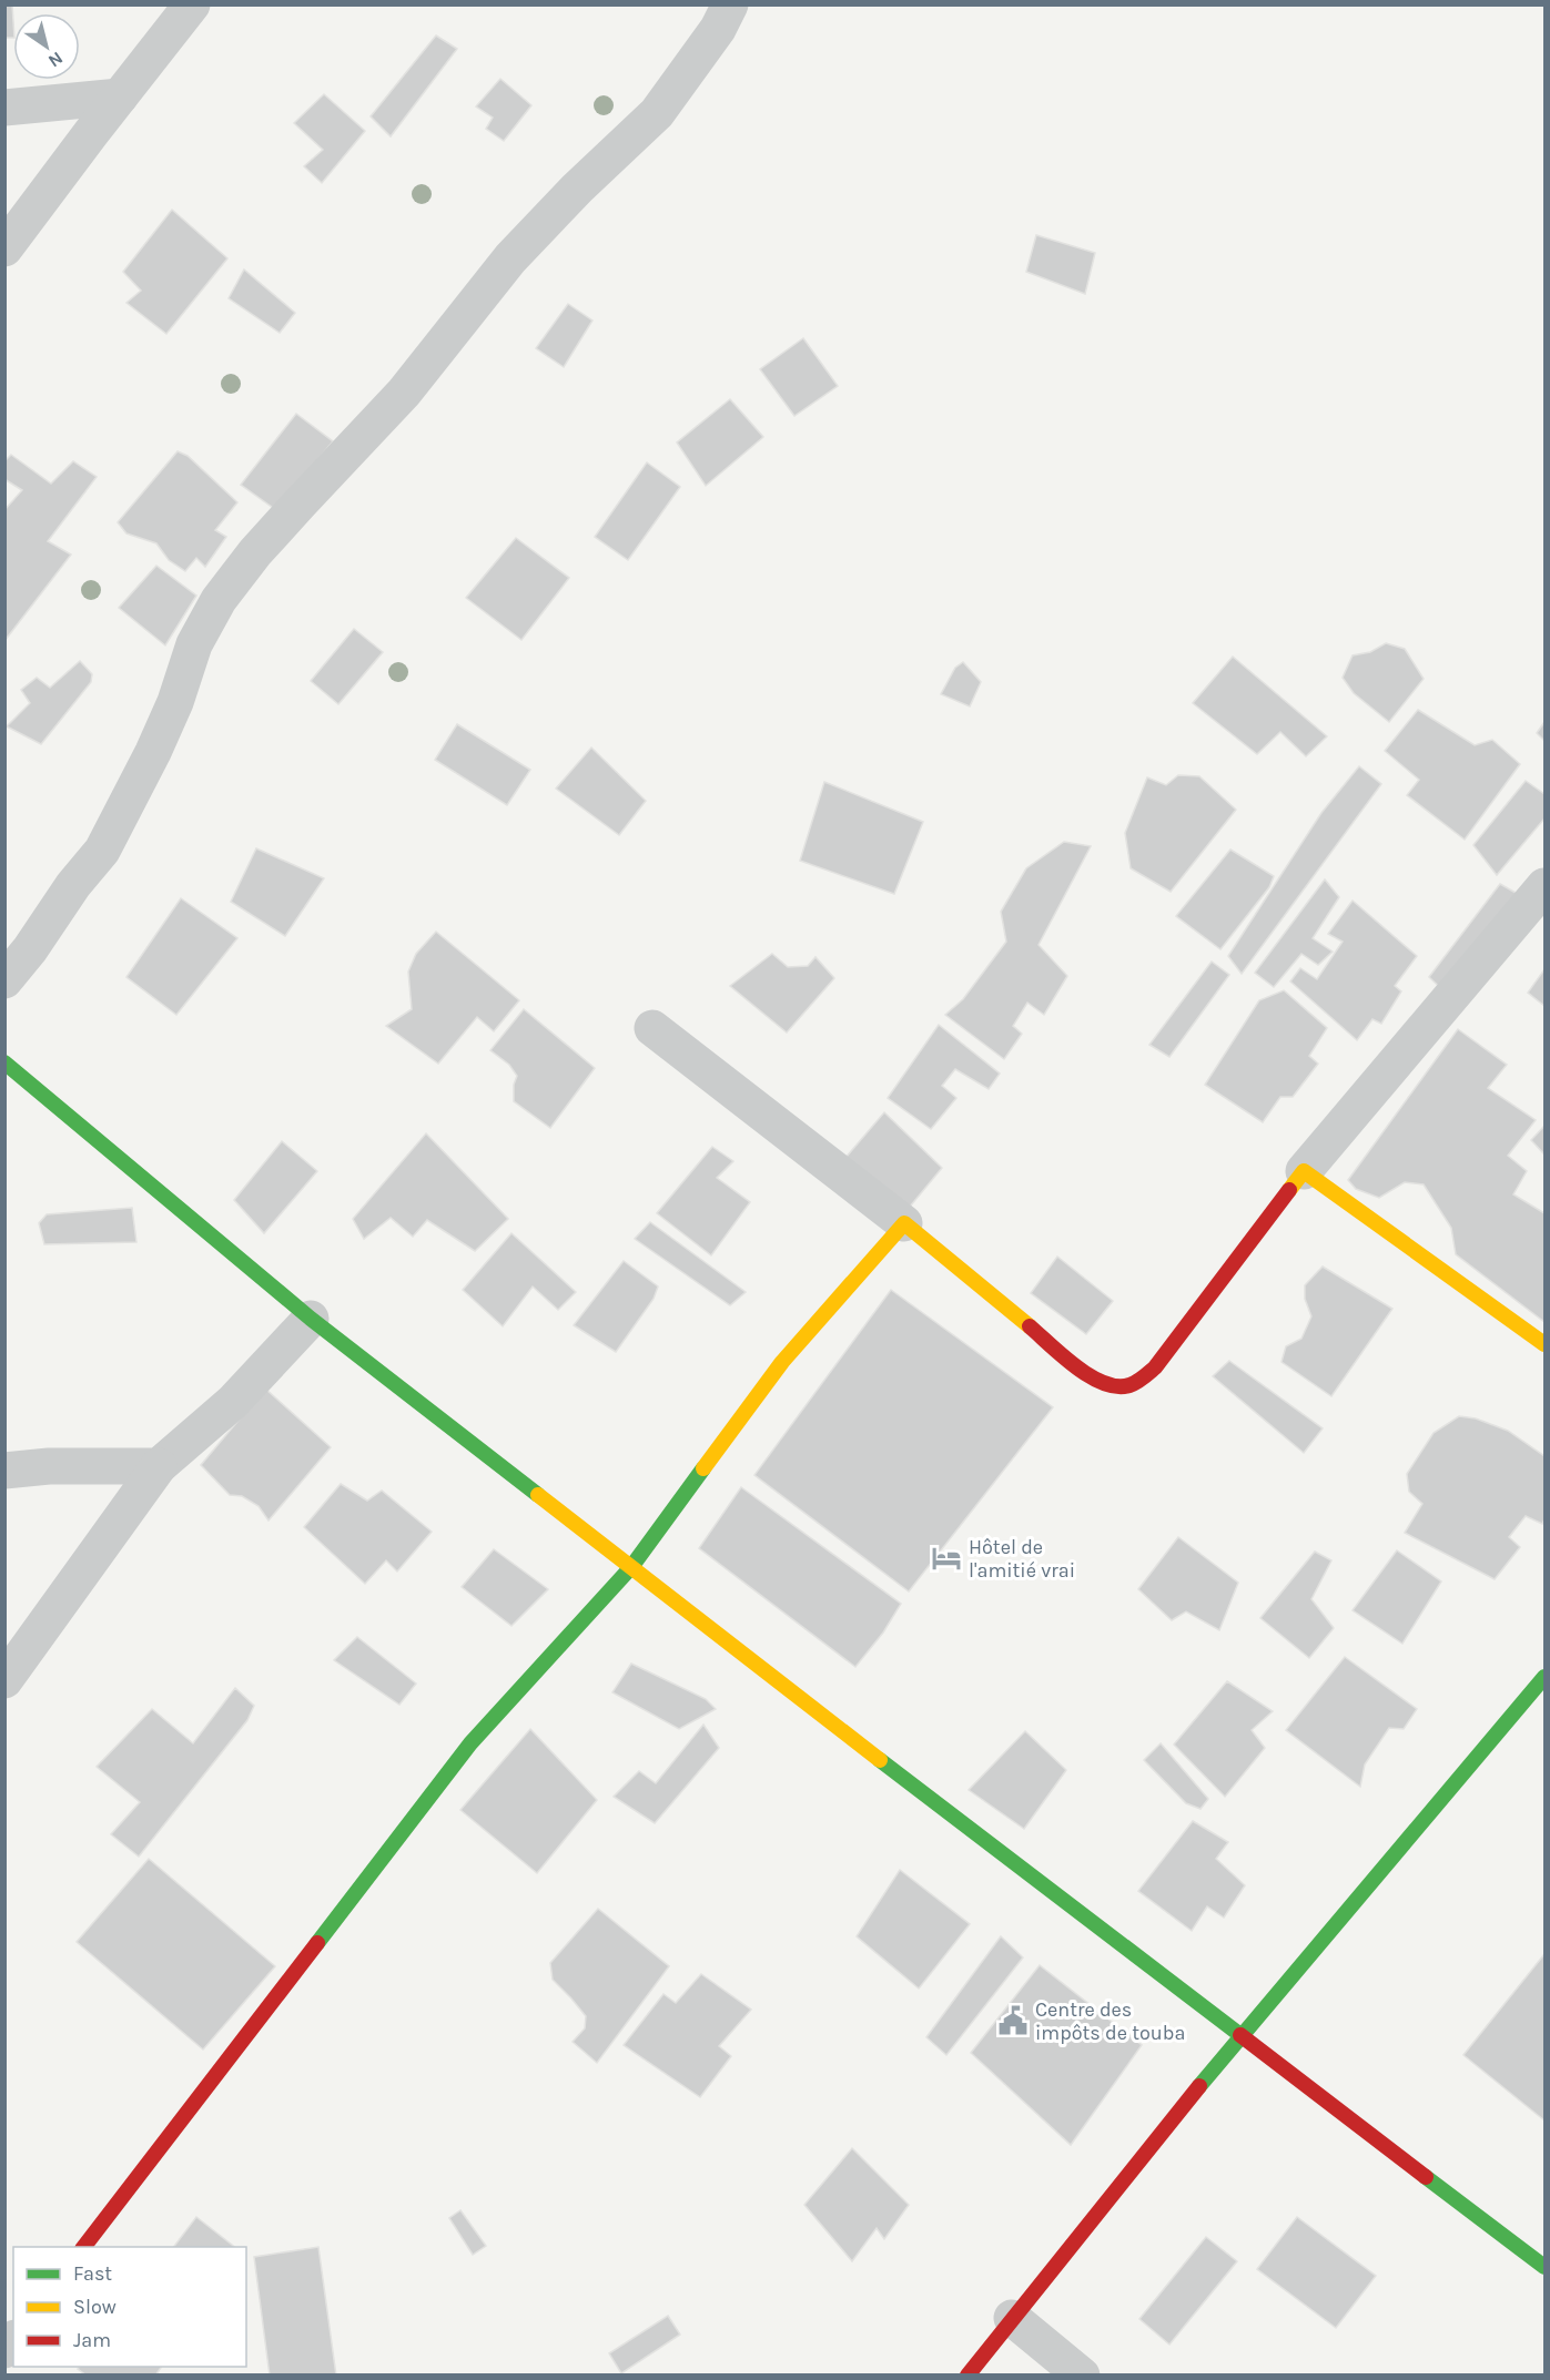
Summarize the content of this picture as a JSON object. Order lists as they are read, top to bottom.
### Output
{
  "places": {
    "hotel": ["Hôtel de l'amitié vrai"],
    "public building": ["Centre des impôts de touba"]
  },
  "legend": ["Fast", "Slow", "Jam"],
  "north": "bottom right"
}
